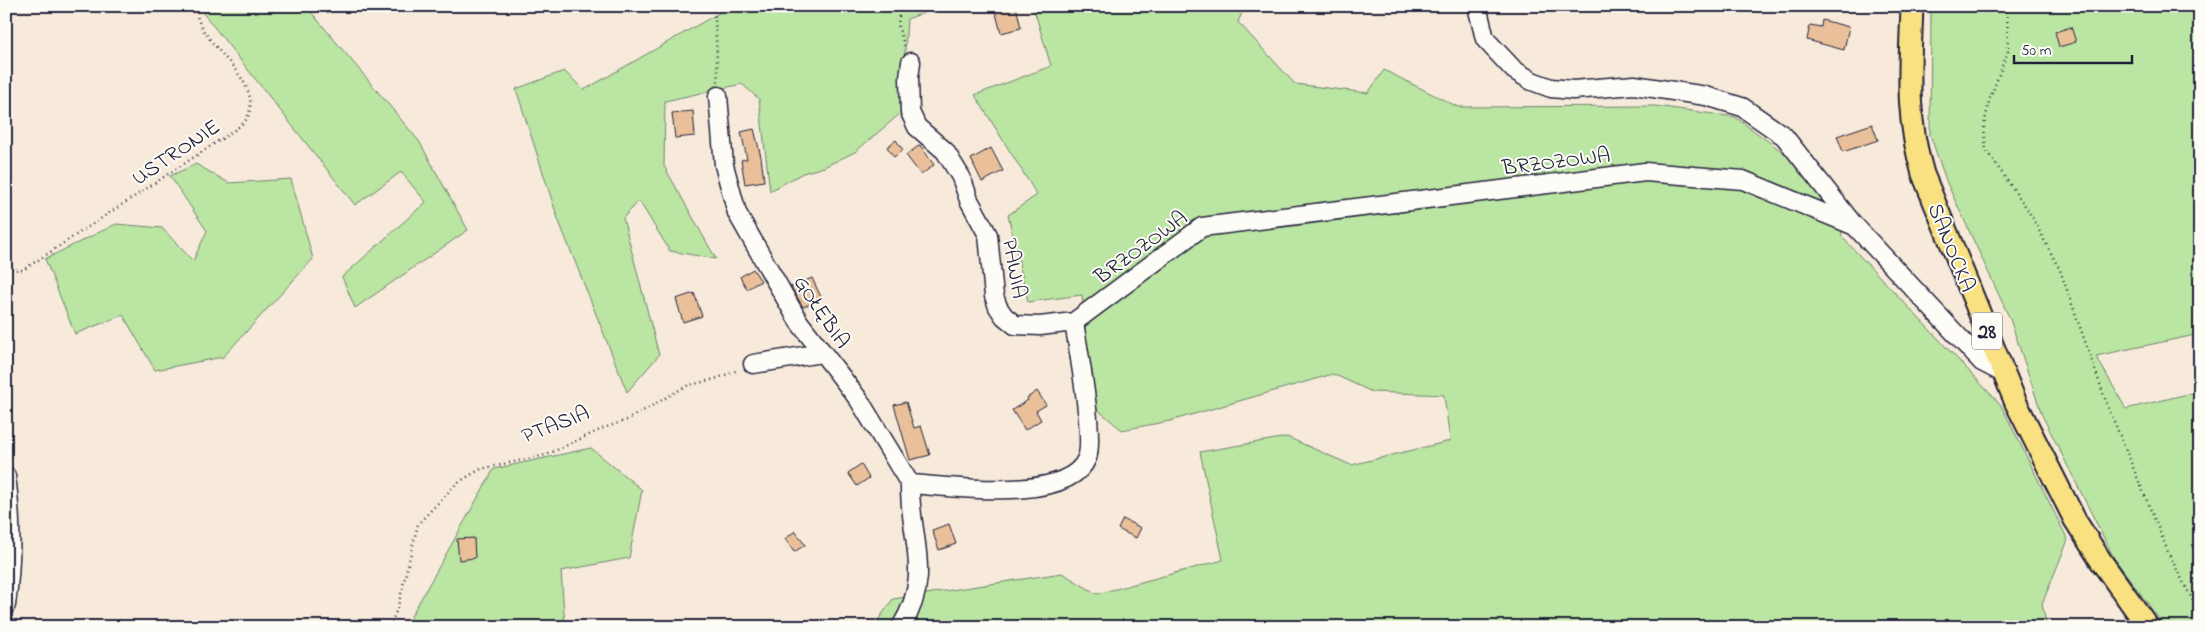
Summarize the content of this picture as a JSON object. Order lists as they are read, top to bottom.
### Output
{
  "streets": {
    "main road": ["SANOCKA", "28"],
    "street": ["BRZOZOWA", "PAWIA", "GOŁĘBIA"],
    "path": ["USTRONIE", "PTASIA"]
  },
  "crossings": [
    ["BRZOZOWA", "SANOCKA"],
    ["BRZOZOWA", "PAWIA"]
  ],
  "scale_bar": "50 m"
}
